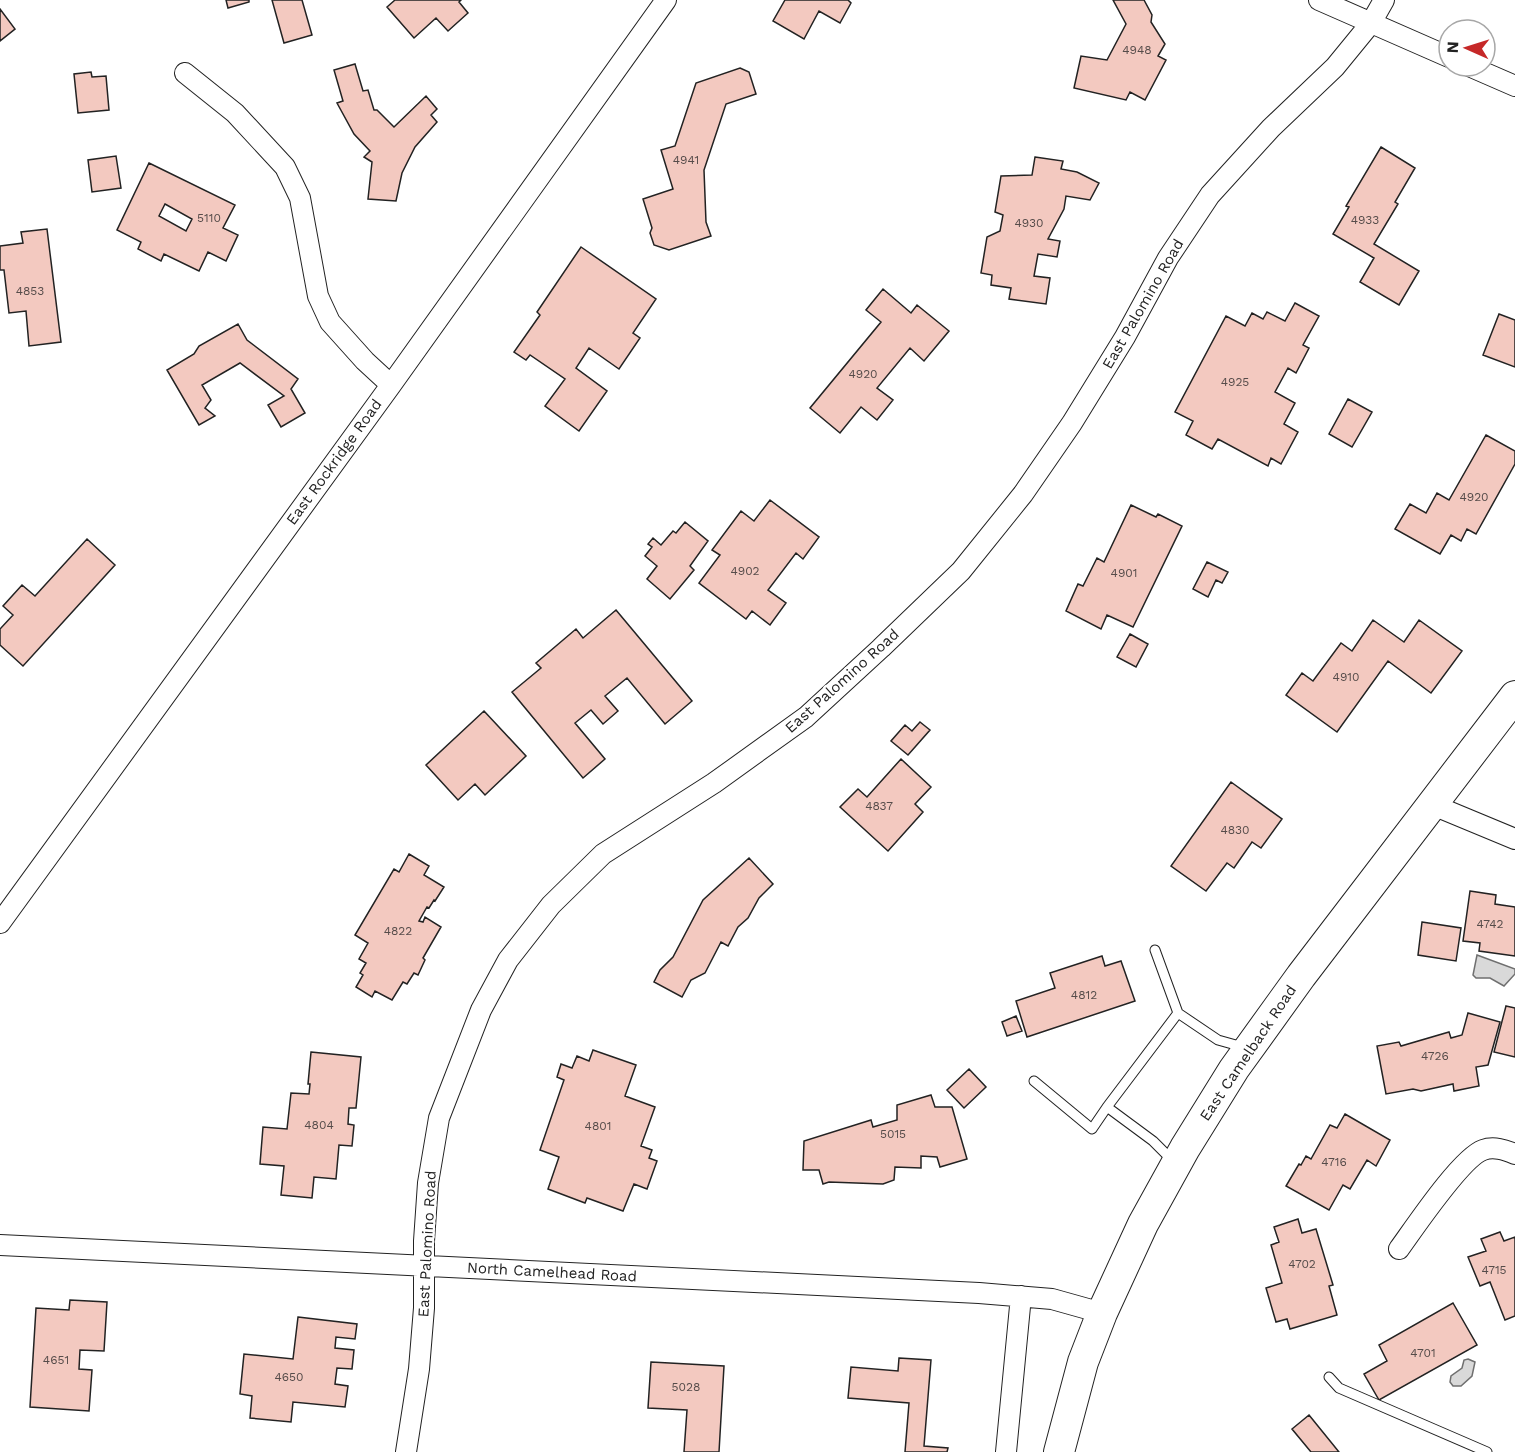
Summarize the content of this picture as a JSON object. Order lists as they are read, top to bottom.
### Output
{
  "streets": {
    "main road": ["East Camelback Road"],
    "street": ["East Palomino Road", "East Rockridge Road", "North Camelhead Road"]
  },
  "crossings": [
    ["East Palomino Road", "North Camelhead Road"],
    ["East Camelback Road", "North Camelhead Road"]
  ],
  "house_numbers": [
    "4948",
    "4941",
    "5110",
    "4933",
    "4930",
    "4853",
    "4920",
    "4925",
    "4920",
    "4902",
    "4901",
    "4910",
    "4837",
    "4830",
    "4742",
    "4822",
    "4812",
    "4726",
    "4804",
    "4801",
    "5015",
    "4716",
    "4702",
    "4715",
    "4701",
    "4651",
    "4650",
    "5028"
  ],
  "north": "left"
}
